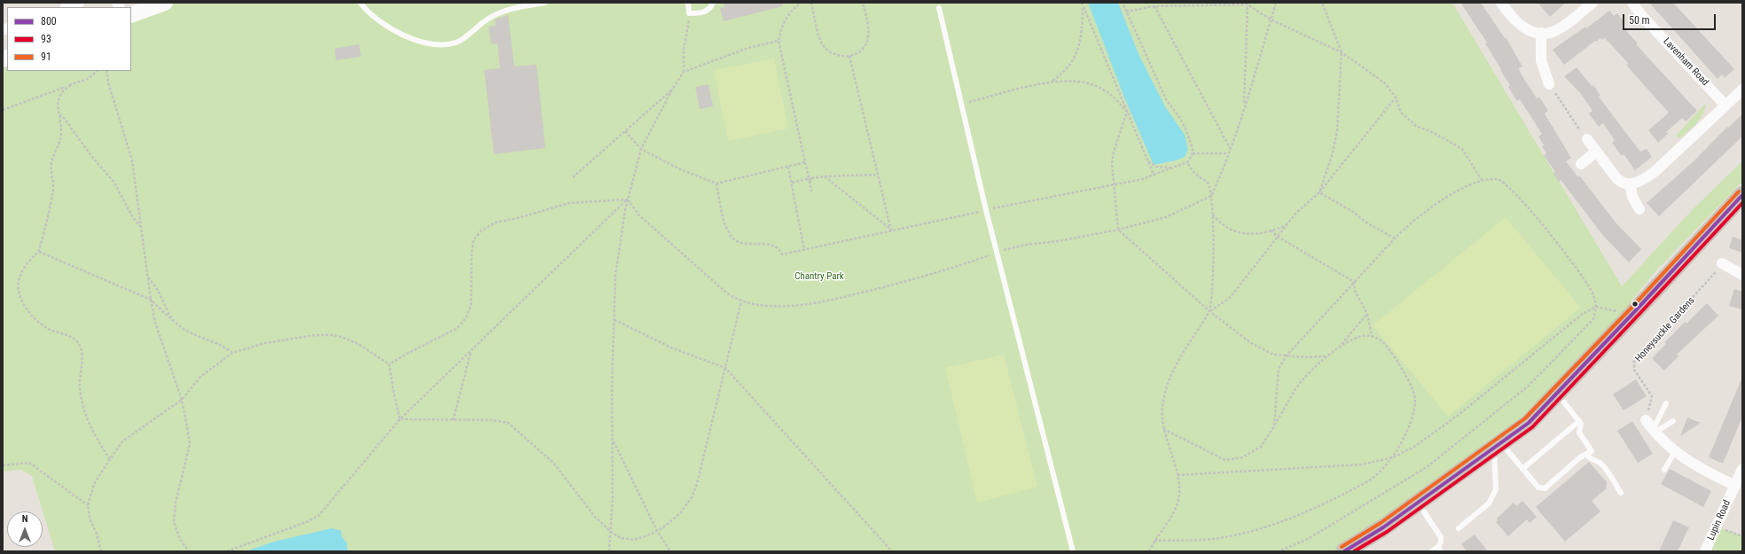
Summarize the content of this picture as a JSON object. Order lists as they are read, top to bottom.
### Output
{
  "streets": {
    "street": ["Lavenham Road", "Lupin Road"],
    "path": ["Honeysuckle Gardens"]
  },
  "parks": ["Chantry Park"],
  "lines": ["transit line 91", "transit line 800", "transit line 93"],
  "legend": ["800", "93", "91"],
  "scale_bar": "50 m",
  "north": "top"
}
